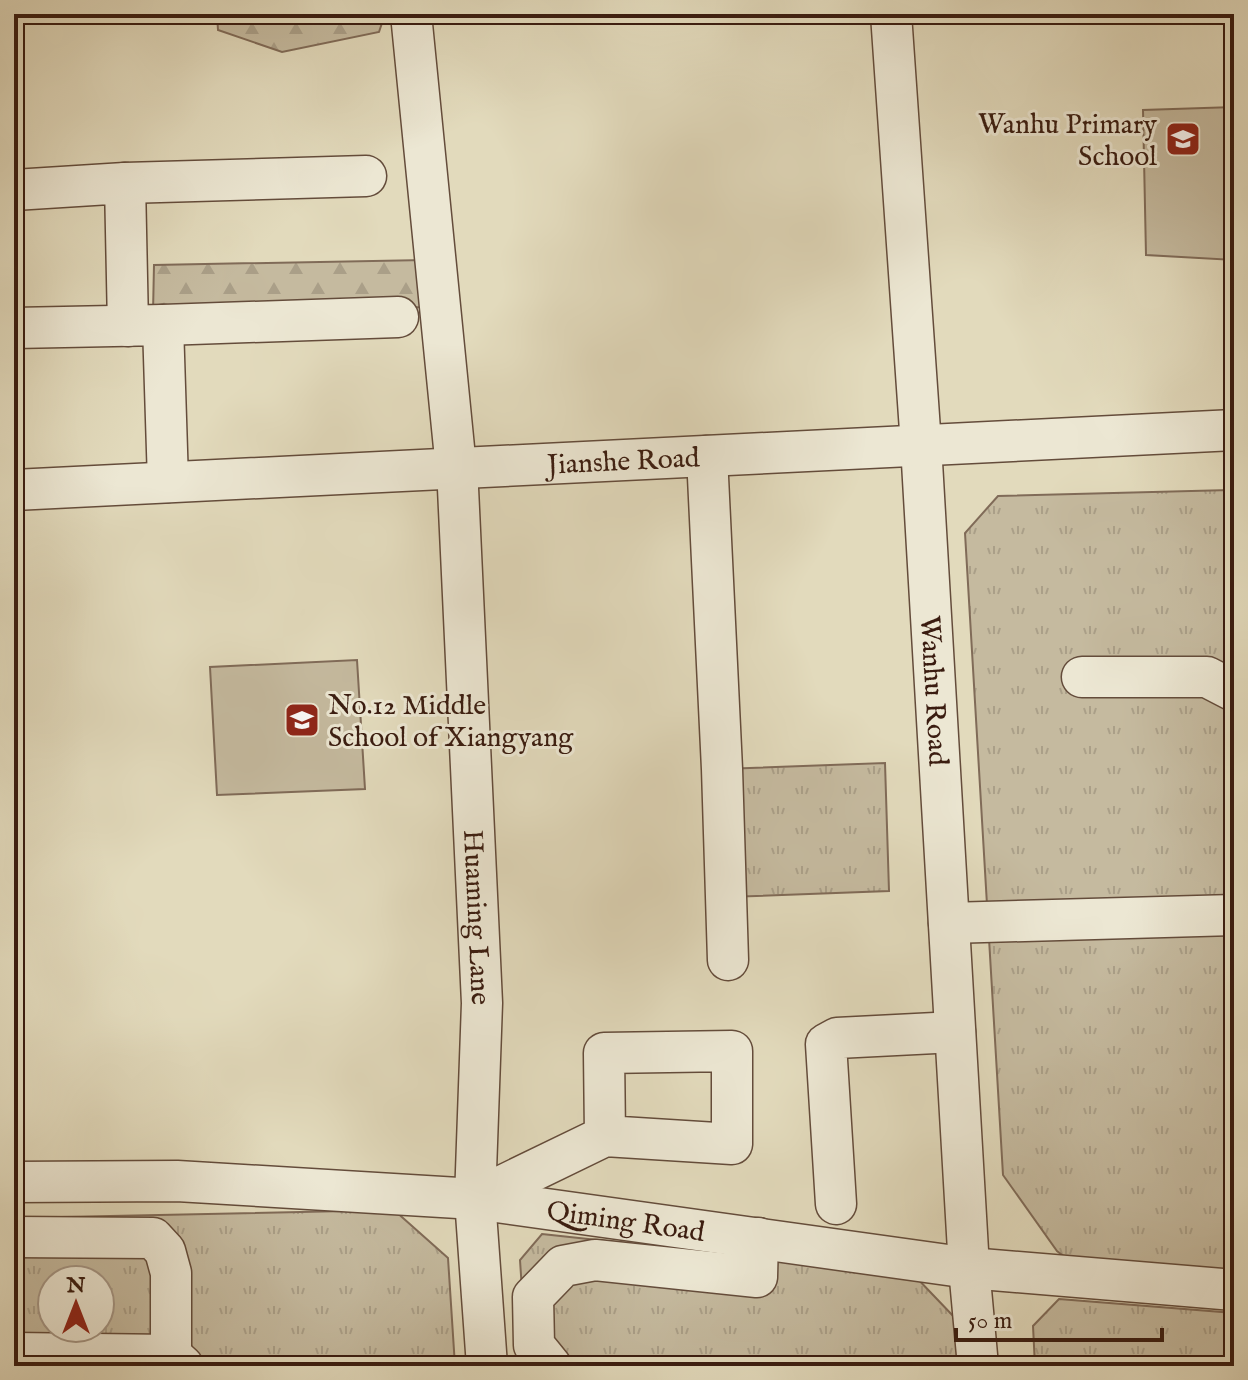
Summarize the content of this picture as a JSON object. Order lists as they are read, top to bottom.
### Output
{
  "streets": {
    "street": [
      "Jianshe Road",
      "Wanhu Road",
      "Huaming Lane",
      "Qiming Road"
    ]
  },
  "crossings": [
    ["Jianshe Road", "Wanhu Road"],
    ["Jianshe Road", "Huaming Lane"],
    ["Wanhu Road", "Qiming Road"],
    ["Huaming Lane", "Qiming Road"]
  ],
  "places": {
    "school or university": ["Wanhu Primary School", "No.12 Middle School of Xiangyang"]
  },
  "scale_bar": "50 m",
  "north": "top"
}
